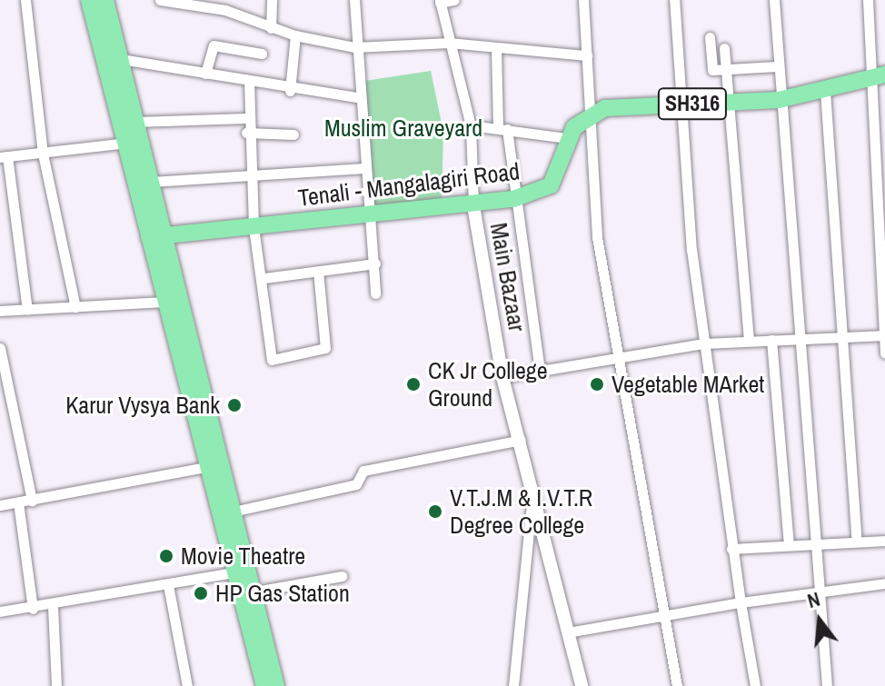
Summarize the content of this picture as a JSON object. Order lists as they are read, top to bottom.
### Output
{
  "streets": {
    "main road": ["SH316", "Tenali - Mangalagiri Road"],
    "street": ["Main Bazaar"]
  },
  "crossings": [
    ["SH316", "Tenali - Mangalagiri Road"],
    ["Tenali - Mangalagiri Road", "Main Bazaar"]
  ],
  "parks": ["Muslim Graveyard"],
  "places": [
    "CK Jr College Ground",
    "Vegetable MArket",
    "Karur Vysya Bank",
    "V.T.J.M & I.V.T.R Degree College",
    "Movie Theatre",
    "HP Gas Station"
  ],
  "north": "top"
}
